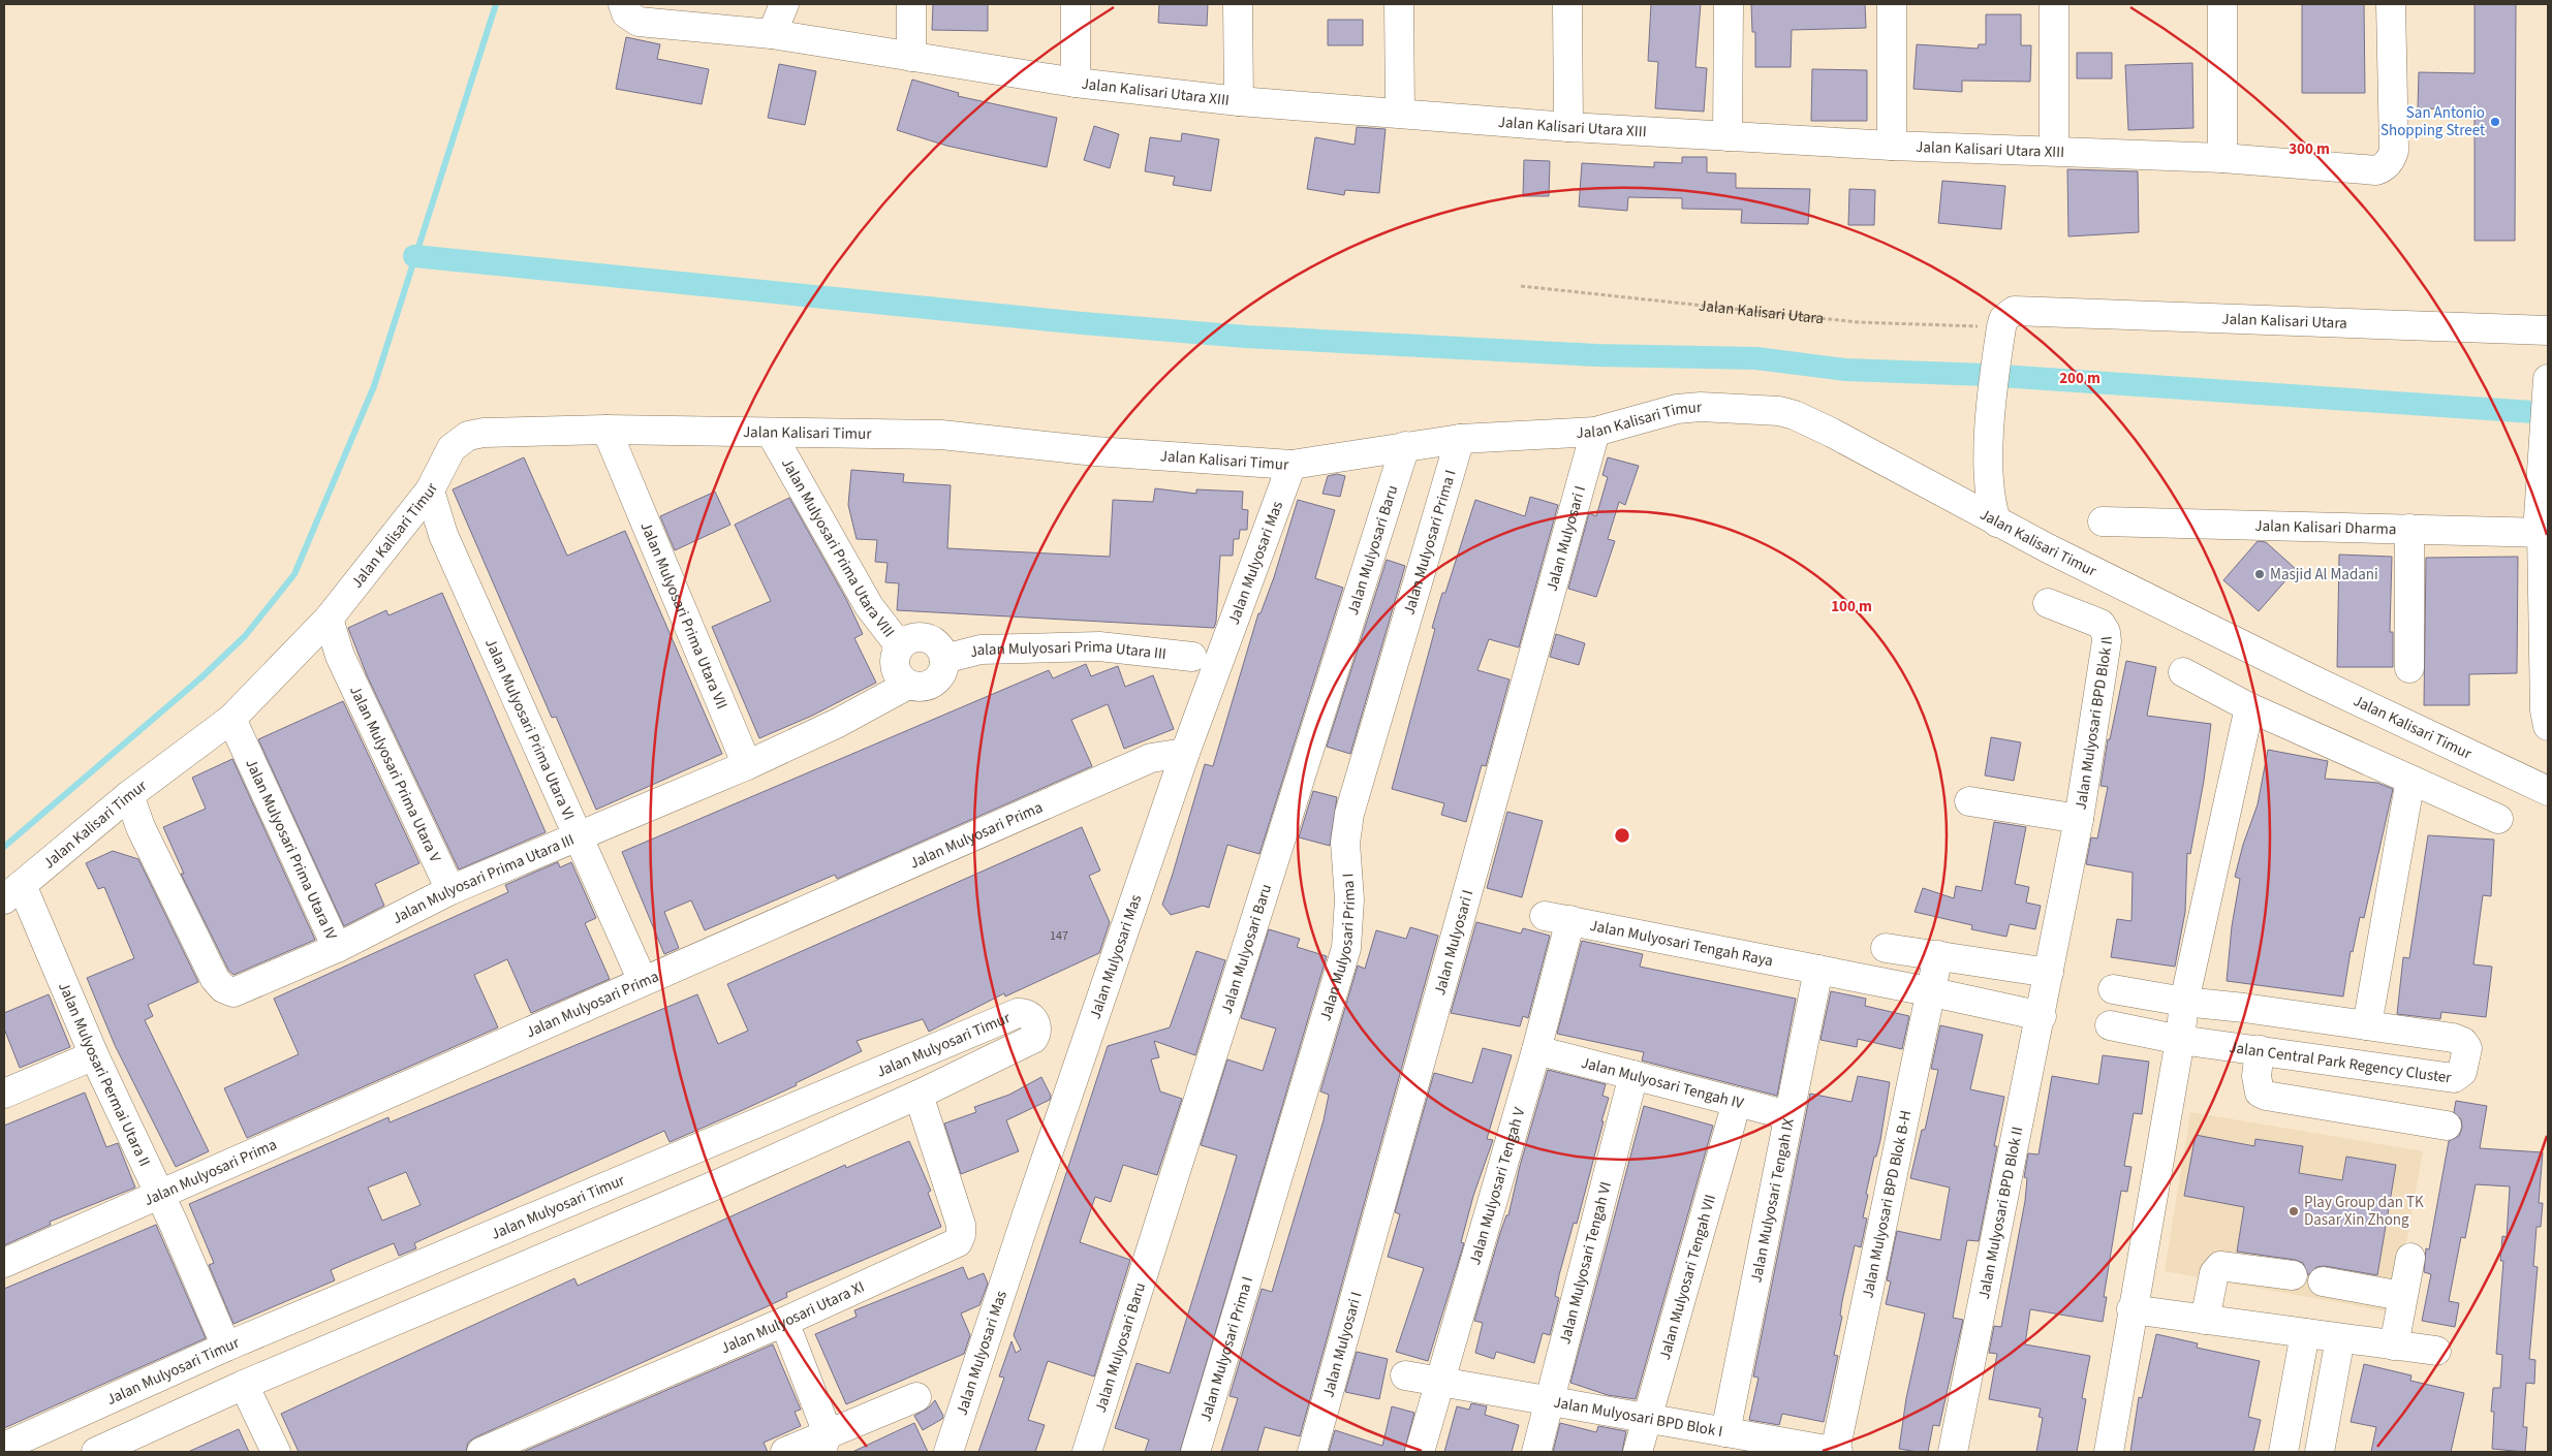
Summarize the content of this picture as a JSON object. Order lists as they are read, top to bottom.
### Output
{
  "streets": {
    "street": [
      "Jalan Kalisari Utara XIII",
      "Jalan Kalisari Utara",
      "Jalan Kalisari Timur",
      "Jalan Kalisari Dharma",
      "Jalan Mulyosari I",
      "Jalan Mulyosari Prima I",
      "Jalan Mulyosari Prima Utara VIII",
      "Jalan Mulyosari Baru",
      "Jalan Mulyosari Mas",
      "Jalan Mulyosari Prima Utara VII",
      "Jalan Mulyosari Prima Utara III",
      "Jalan Mulyosari BPD Blok II",
      "Jalan Mulyosari Prima Utara VI",
      "Jalan Mulyosari Prima Utara V",
      "Jalan Mulyosari Prima",
      "Jalan Mulyosari Prima Utara IV",
      "Jalan Mulyosari Tengah Raya",
      "Jalan Mulyosari Timur",
      "Jalan Central Park Regency Cluster",
      "Jalan Mulyosari Permai Utara II",
      "Jalan Mulyosari Tengah IV",
      "Jalan Mulyosari Tengah V",
      "Jalan Mulyosari Tengah IX",
      "Jalan Mulyosari BPD Blok B-H",
      "Jalan Mulyosari Tengah VI",
      "Jalan Mulyosari Tengah VII",
      "Jalan Mulyosari Utara XI",
      "Jalan Mulyosari BPD Blok I"
    ]
  },
  "crossings": [
    ["Jalan Kalisari Timur", "Jalan Mulyosari I"],
    ["Jalan Kalisari Timur", "Jalan Mulyosari Prima I"],
    ["Jalan Kalisari Timur", "Jalan Mulyosari Prima Utara VIII"],
    ["Jalan Kalisari Timur", "Jalan Mulyosari Baru"],
    ["Jalan Kalisari Timur", "Jalan Mulyosari Mas"],
    ["Jalan Kalisari Timur", "Jalan Mulyosari Prima Utara VII"],
    ["Jalan Kalisari Timur", "Jalan Mulyosari Prima Utara III"],
    ["Jalan Kalisari Timur", "Jalan Mulyosari Prima Utara VI"],
    ["Jalan Kalisari Timur", "Jalan Mulyosari Prima Utara V"],
    ["Jalan Kalisari Timur", "Jalan Mulyosari Prima Utara IV"],
    ["Jalan Kalisari Timur", "Jalan Mulyosari Permai Utara II"],
    ["Jalan Mulyosari Prima Utara VIII", "Jalan Mulyosari Prima Utara III"],
    ["Jalan Mulyosari Mas", "Jalan Mulyosari Prima"],
    ["Jalan Mulyosari Prima Utara VII", "Jalan Mulyosari Prima Utara III"],
    ["Jalan Mulyosari Prima Utara III", "Jalan Mulyosari Prima Utara VI"],
    ["Jalan Mulyosari Prima Utara III", "Jalan Mulyosari Prima Utara V"],
    ["Jalan Mulyosari Prima Utara III", "Jalan Mulyosari Prima Utara IV"],
    ["Jalan Mulyosari BPD Blok II", "Jalan Mulyosari Tengah Raya"],
    ["Jalan Mulyosari Prima Utara VI", "Jalan Mulyosari Prima"],
    ["Jalan Mulyosari Prima", "Jalan Mulyosari Permai Utara II"],
    ["Jalan Mulyosari Tengah Raya", "Jalan Mulyosari Tengah V"],
    ["Jalan Mulyosari Tengah Raya", "Jalan Mulyosari Tengah IX"],
    ["Jalan Mulyosari Tengah Raya", "Jalan Mulyosari BPD Blok B-H"],
    ["Jalan Mulyosari Timur", "Jalan Mulyosari Permai Utara II"],
    ["Jalan Mulyosari Timur", "Jalan Mulyosari Utara XI"],
    ["Jalan Mulyosari Tengah IV", "Jalan Mulyosari Tengah V"],
    ["Jalan Mulyosari Tengah IV", "Jalan Mulyosari Tengah IX"],
    ["Jalan Mulyosari Tengah IV", "Jalan Mulyosari Tengah VI"],
    ["Jalan Mulyosari Tengah IV", "Jalan Mulyosari Tengah VII"],
    ["Jalan Mulyosari Tengah V", "Jalan Mulyosari BPD Blok I"],
    ["Jalan Mulyosari Tengah IX", "Jalan Mulyosari BPD Blok I"],
    ["Jalan Mulyosari BPD Blok B-H", "Jalan Mulyosari BPD Blok I"],
    ["Jalan Mulyosari Tengah VI", "Jalan Mulyosari BPD Blok I"],
    ["Jalan Mulyosari Tengah VII", "Jalan Mulyosari BPD Blok I"]
  ],
  "places": ["San Antonio Shopping Street", "Masjid Al Madani", "Play Group dan TK Dasar Xin Zhong"],
  "house_numbers": ["147"],
  "rings": ["300 m", "200 m", "100 m"]
}
